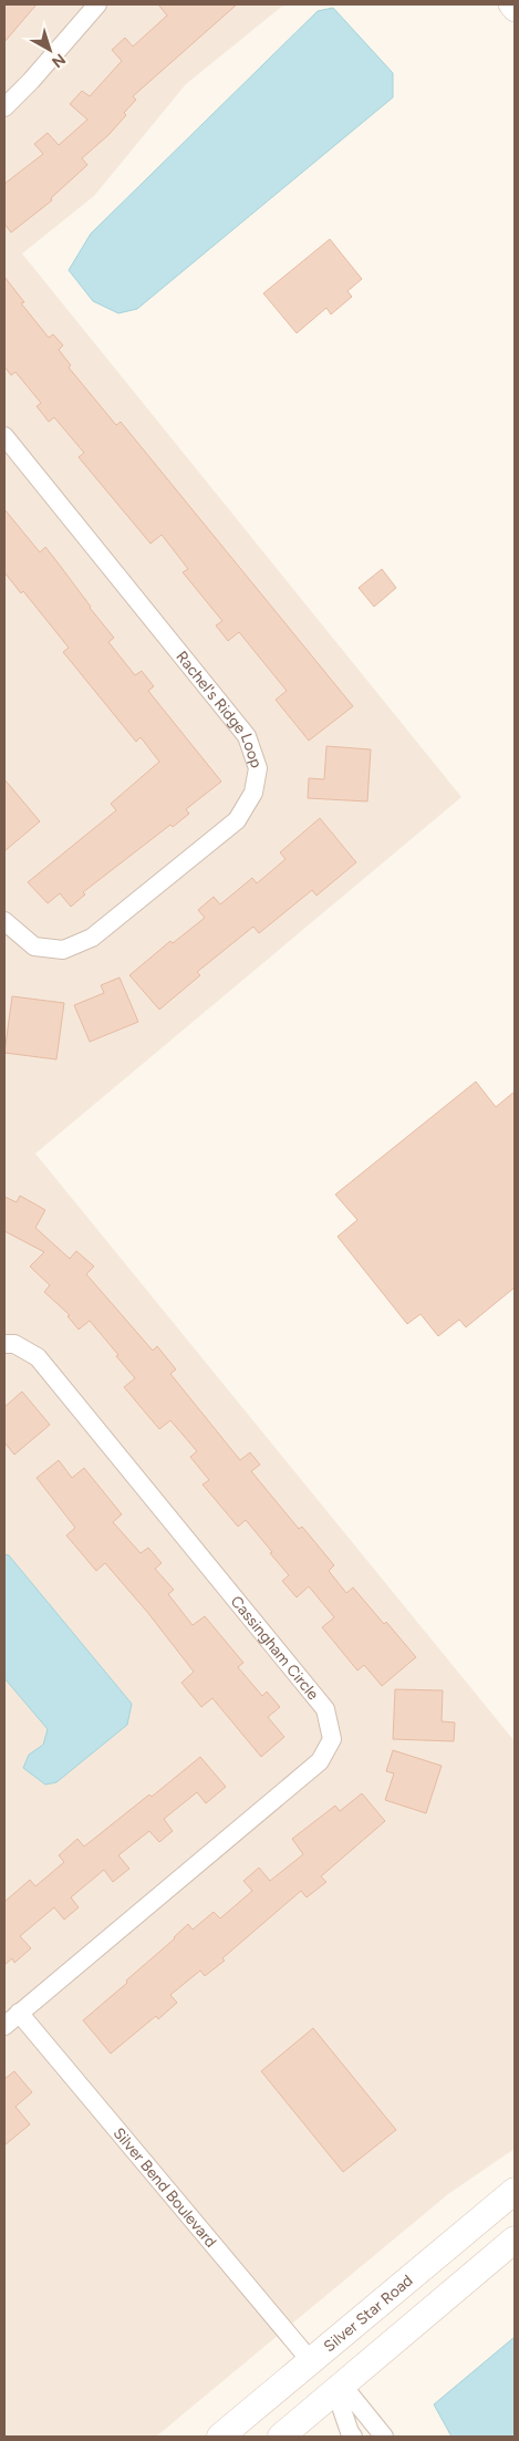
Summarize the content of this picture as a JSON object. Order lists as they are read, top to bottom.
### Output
{
  "streets": {
    "main road": ["Silver Star Road"],
    "street": ["Rachel's Ridge Loop", "Cassingham Circle", "Silver Bend Boulevard"]
  },
  "crossings": [
    ["Cassingham Circle", "Silver Bend Boulevard"],
    ["Silver Bend Boulevard", "Silver Star Road"]
  ],
  "north": "bottom right"
}
